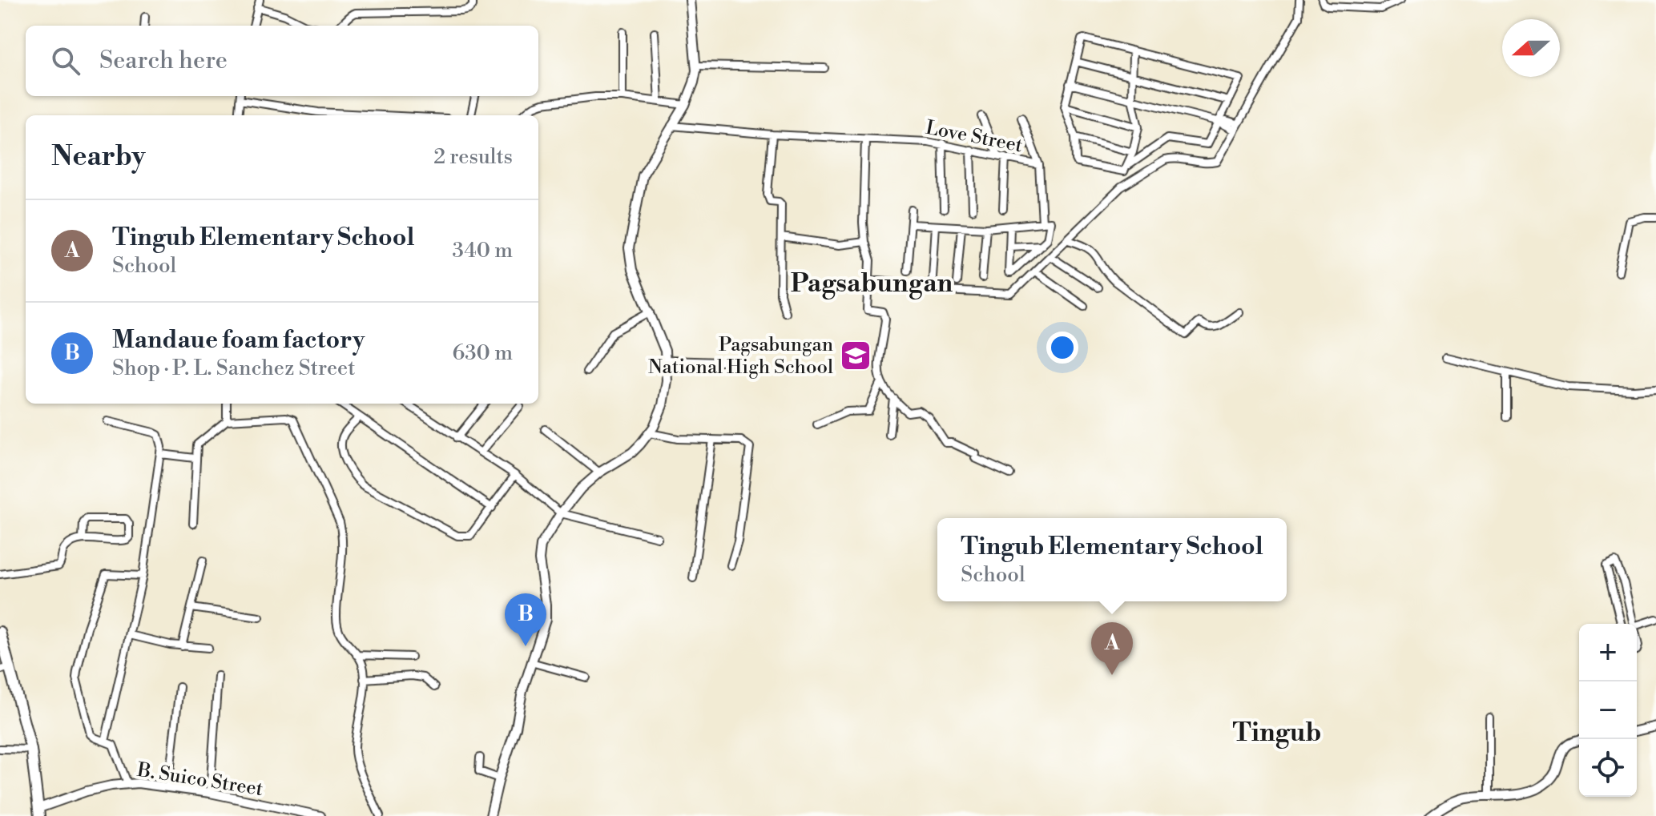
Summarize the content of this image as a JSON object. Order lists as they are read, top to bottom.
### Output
{
  "streets": {
    "street": ["Love Street", "B. Suico Street"]
  },
  "districts": ["Pagsabungan", "Tingub"],
  "places": {
    "school or university": ["Pagsabungan National High School"]
  },
  "north": "left",
  "page": {
    "search": "Search here",
    "heading": ["Nearby", "2 results"],
    "list": [
      {
        "mark": "A",
        "name": "Tingub Elementary School",
        "note": "School",
        "value": "340 m"
      },
      {
        "mark": "B",
        "name": "Mandaue foam factory",
        "note": "Shop · P. L. Sanchez Street",
        "value": "630 m"
      }
    ],
    "popup": ["Tingub Elementary School", "School"],
    "pins": ["B", "A"],
    "map_buttons": ["+", "−"]
  }
}
